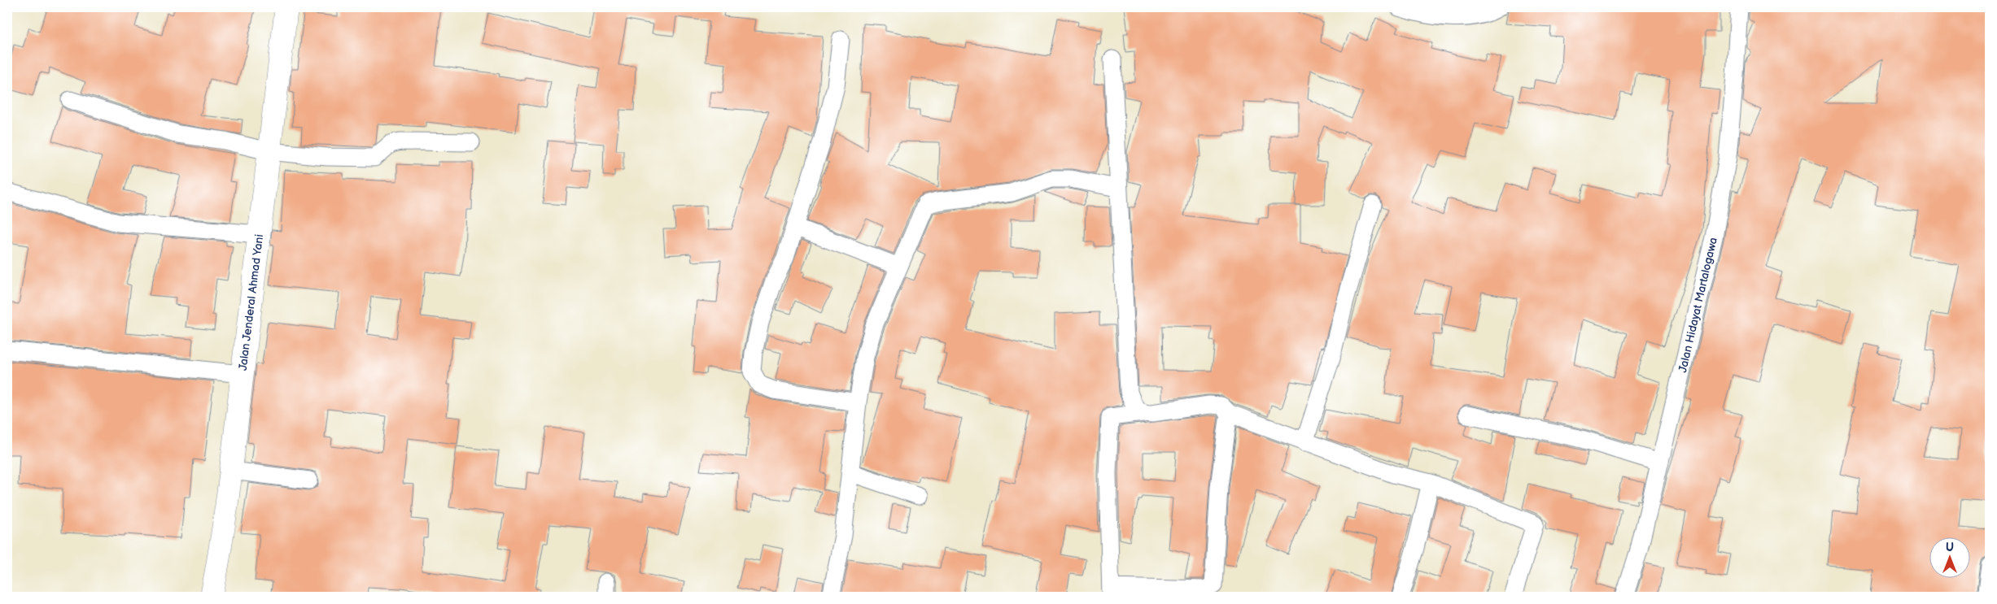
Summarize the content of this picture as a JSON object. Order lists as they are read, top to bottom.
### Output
{
  "streets": {
    "highway": ["Jalan Jenderal Ahmad Yani"],
    "street": ["Jalan Hidayat Martalogawa"]
  },
  "north": "top"
}
